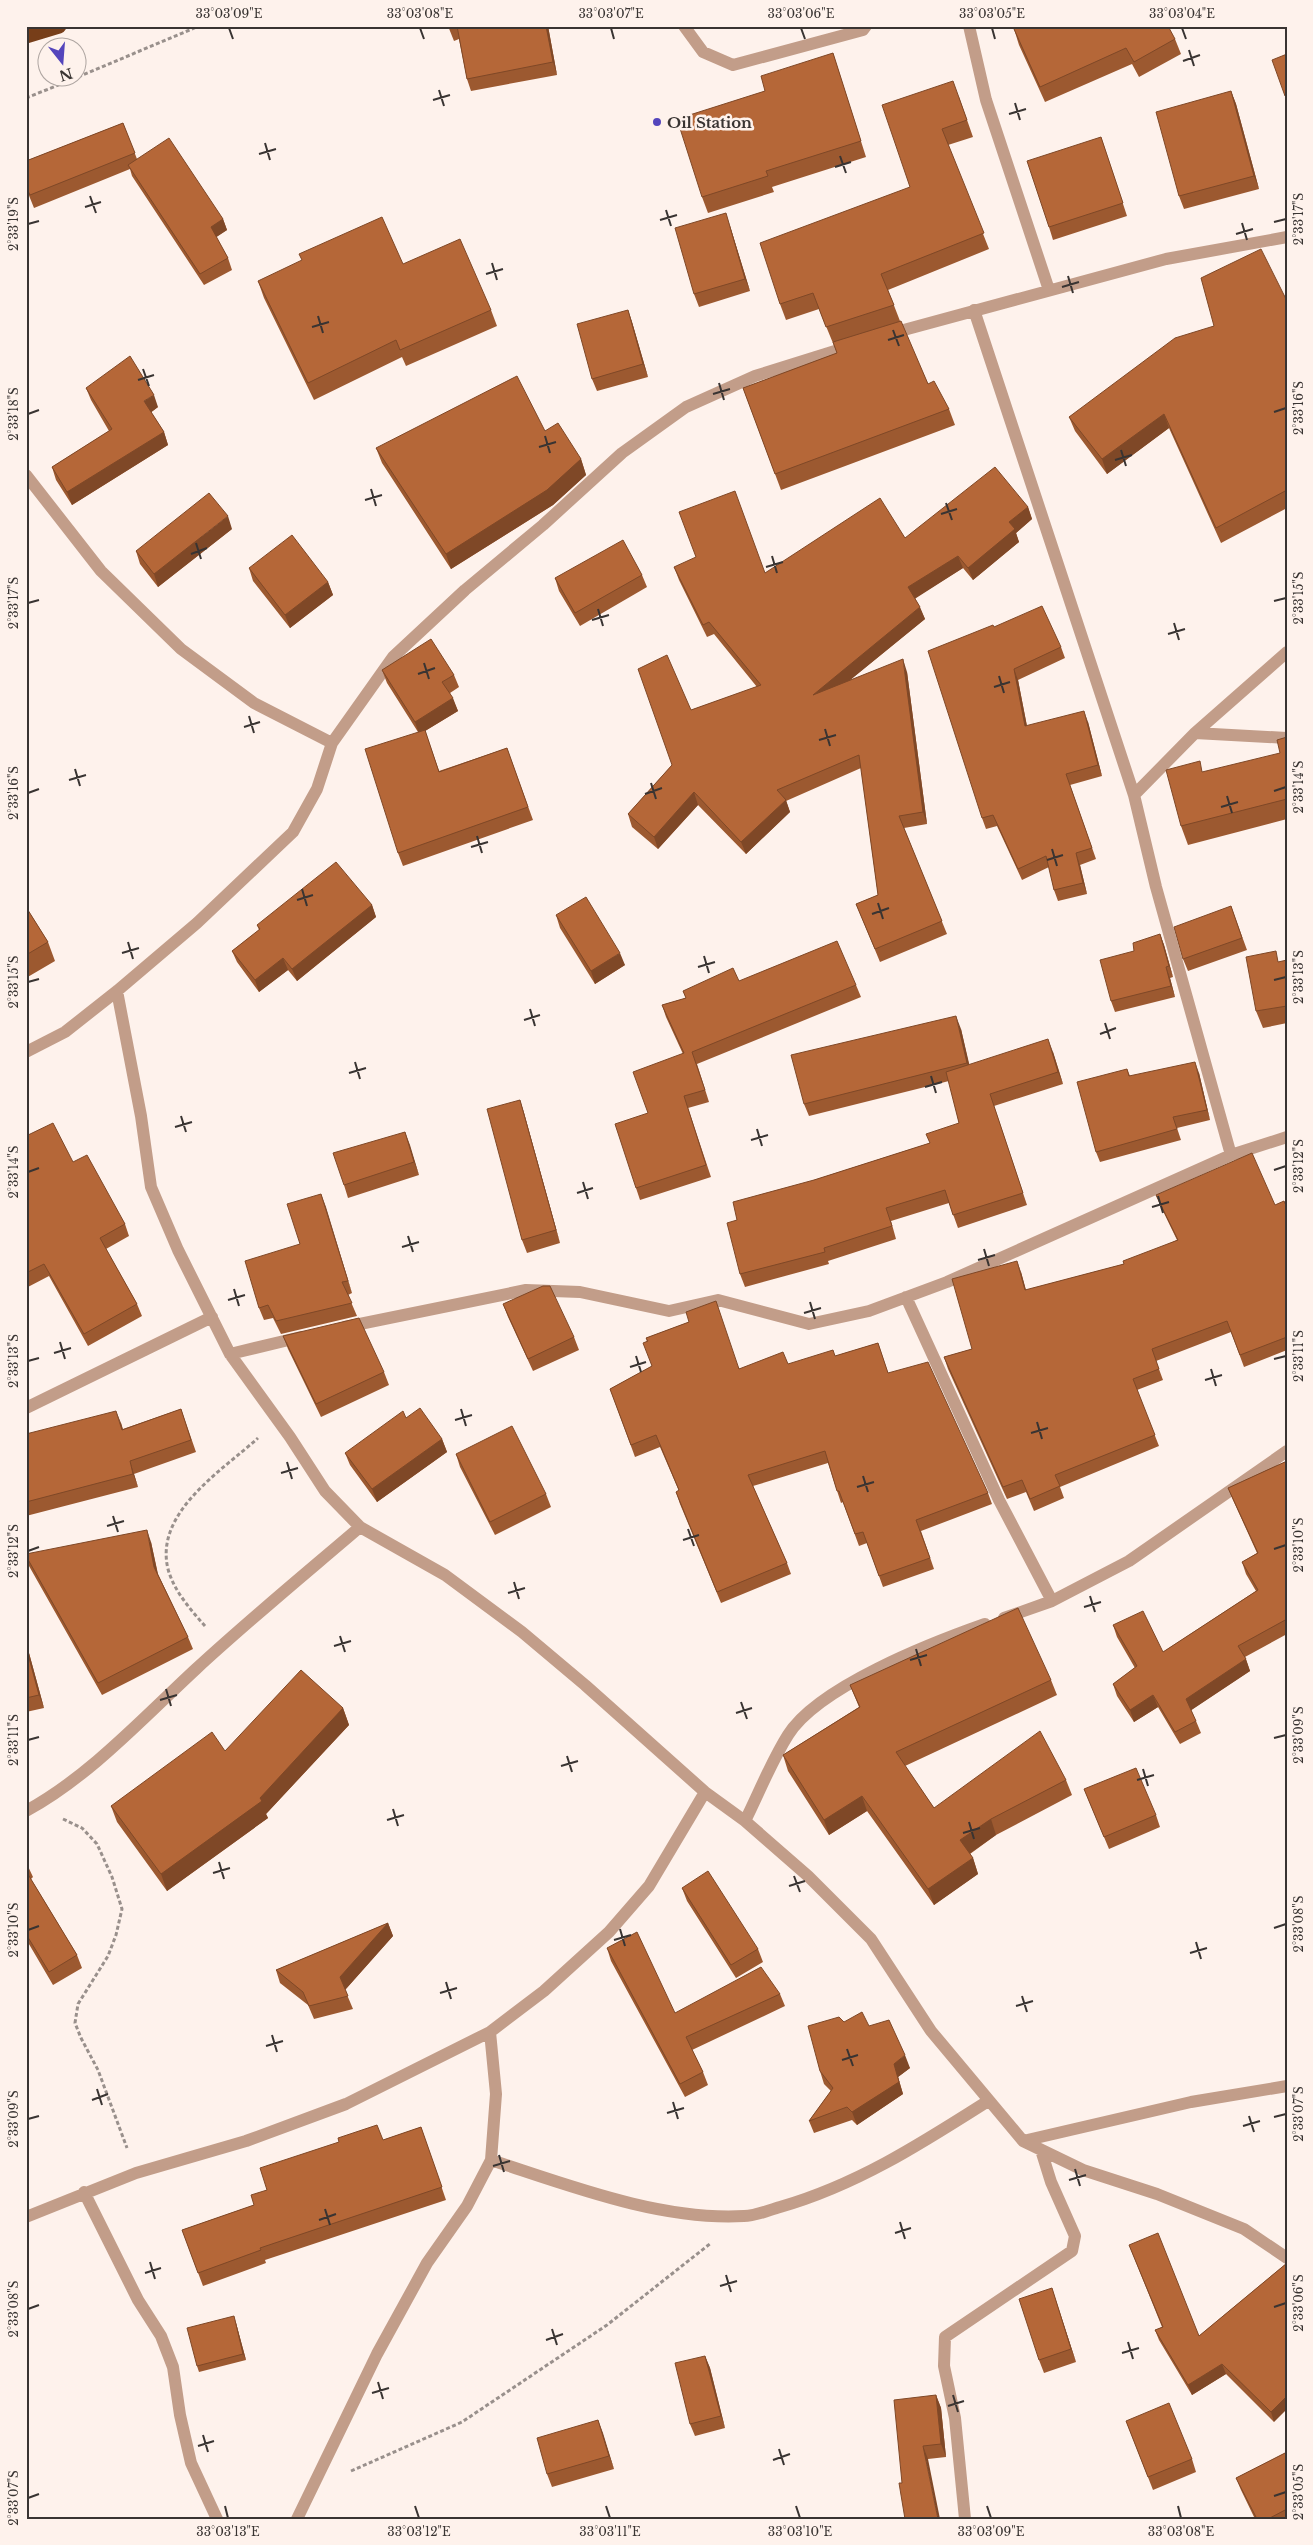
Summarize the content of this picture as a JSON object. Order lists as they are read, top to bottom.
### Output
{
  "places": ["Oil Station"],
  "north": "bottom",
  "coordinates": [
    "33°03'09\"E",
    "33°03'08\"E",
    "33°03'07\"E",
    "33°03'06\"E",
    "33°03'05\"E",
    "33°03'04\"E",
    "2°33'17\"S",
    "2°33'19\"S",
    "2°33'16\"S",
    "2°33'18\"S",
    "2°33'15\"S",
    "2°33'14\"S",
    "2°33'13\"S",
    "2°33'12\"S",
    "2°33'11\"S",
    "2°33'10\"S",
    "2°33'09\"S",
    "2°33'08\"S",
    "2°33'07\"S",
    "2°33'06\"S",
    "2°33'05\"S",
    "33°03'13\"E",
    "33°03'12\"E",
    "33°03'11\"E",
    "33°03'10\"E"
  ]
}
